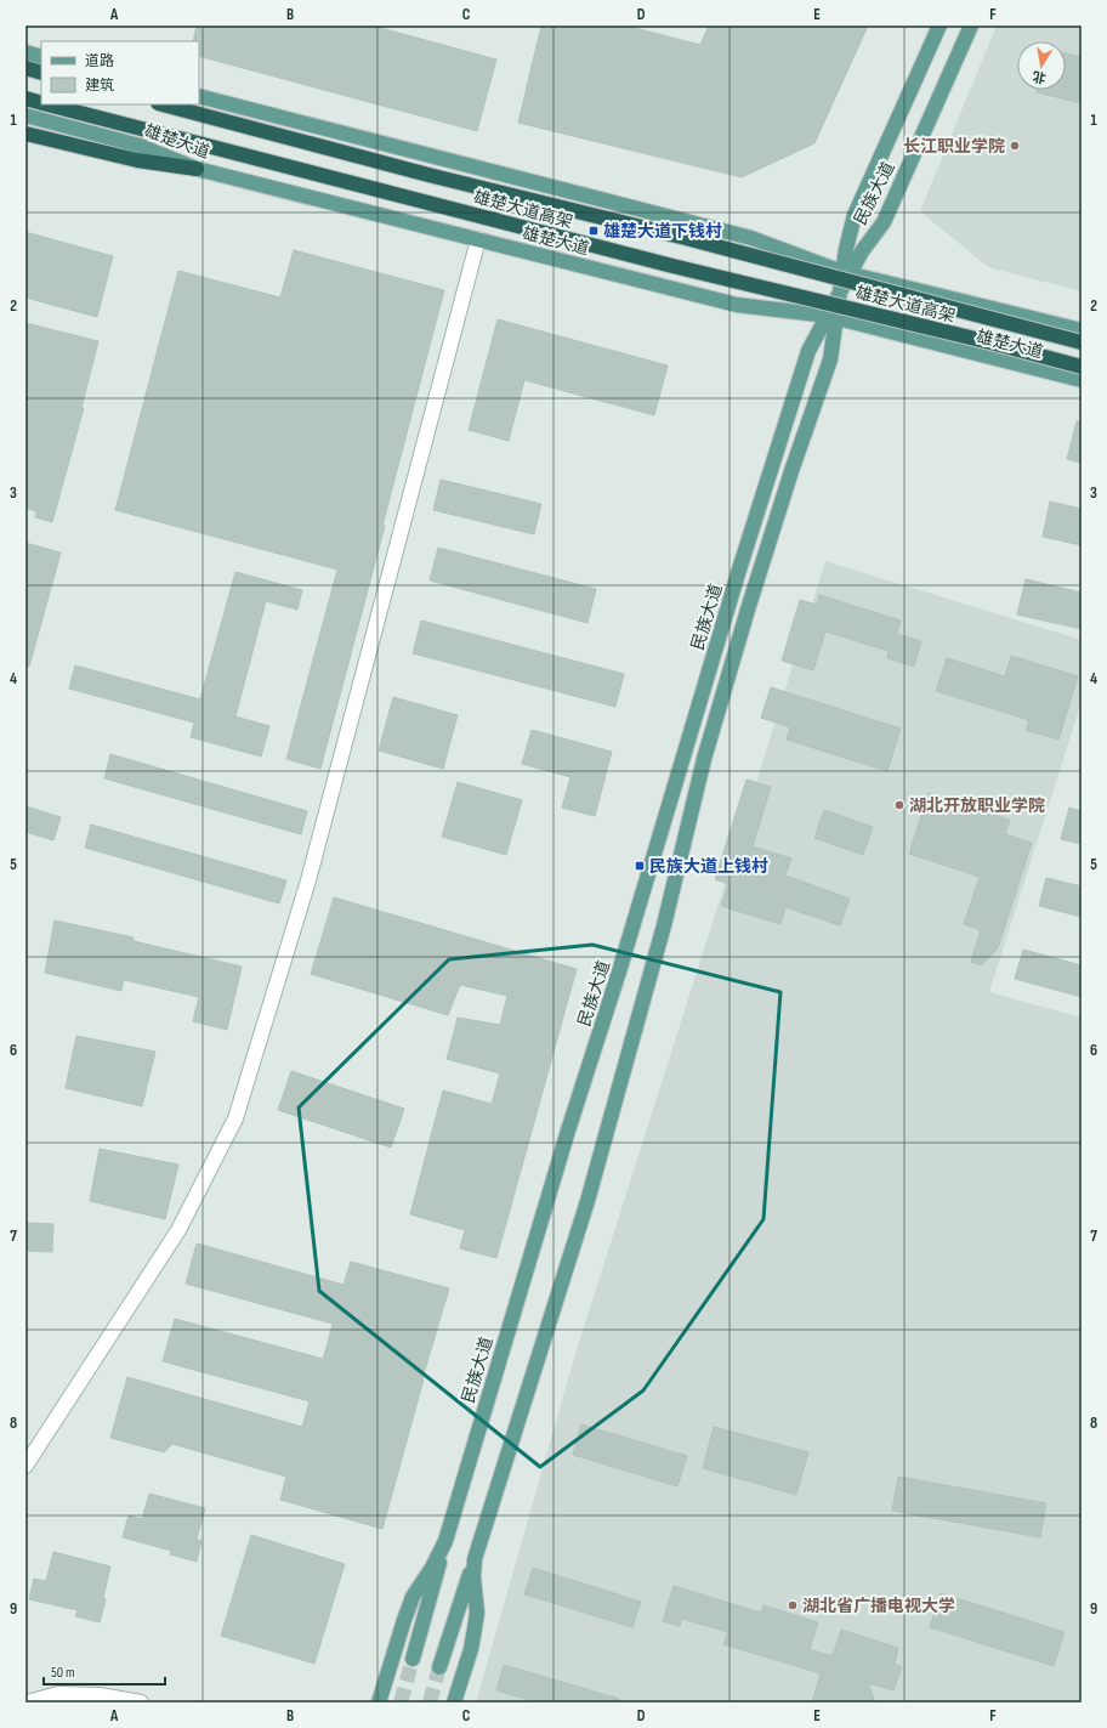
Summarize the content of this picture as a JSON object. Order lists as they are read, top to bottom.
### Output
{
  "streets": {
    "highway": ["雄楚大道高架"],
    "main road": ["雄楚大道", "民族大道"]
  },
  "crossings": [
    ["雄楚大道", "民族大道"]
  ],
  "places": {
    "other": ["长江职业学院", "湖北开放职业学院", "湖北省广播电视大学"],
    "transit": ["雄楚大道下钱村", "民族大道上钱村"]
  },
  "legend": ["道路", "建筑"],
  "scale_bar": "50 m",
  "north": "bottom",
  "grid": {
    "columns": [
      "A",
      "B",
      "C",
      "D",
      "E",
      "F"
    ],
    "rows": [
      "1",
      "2",
      "3",
      "4",
      "5",
      "6",
      "7",
      "8",
      "9"
    ]
  }
}
